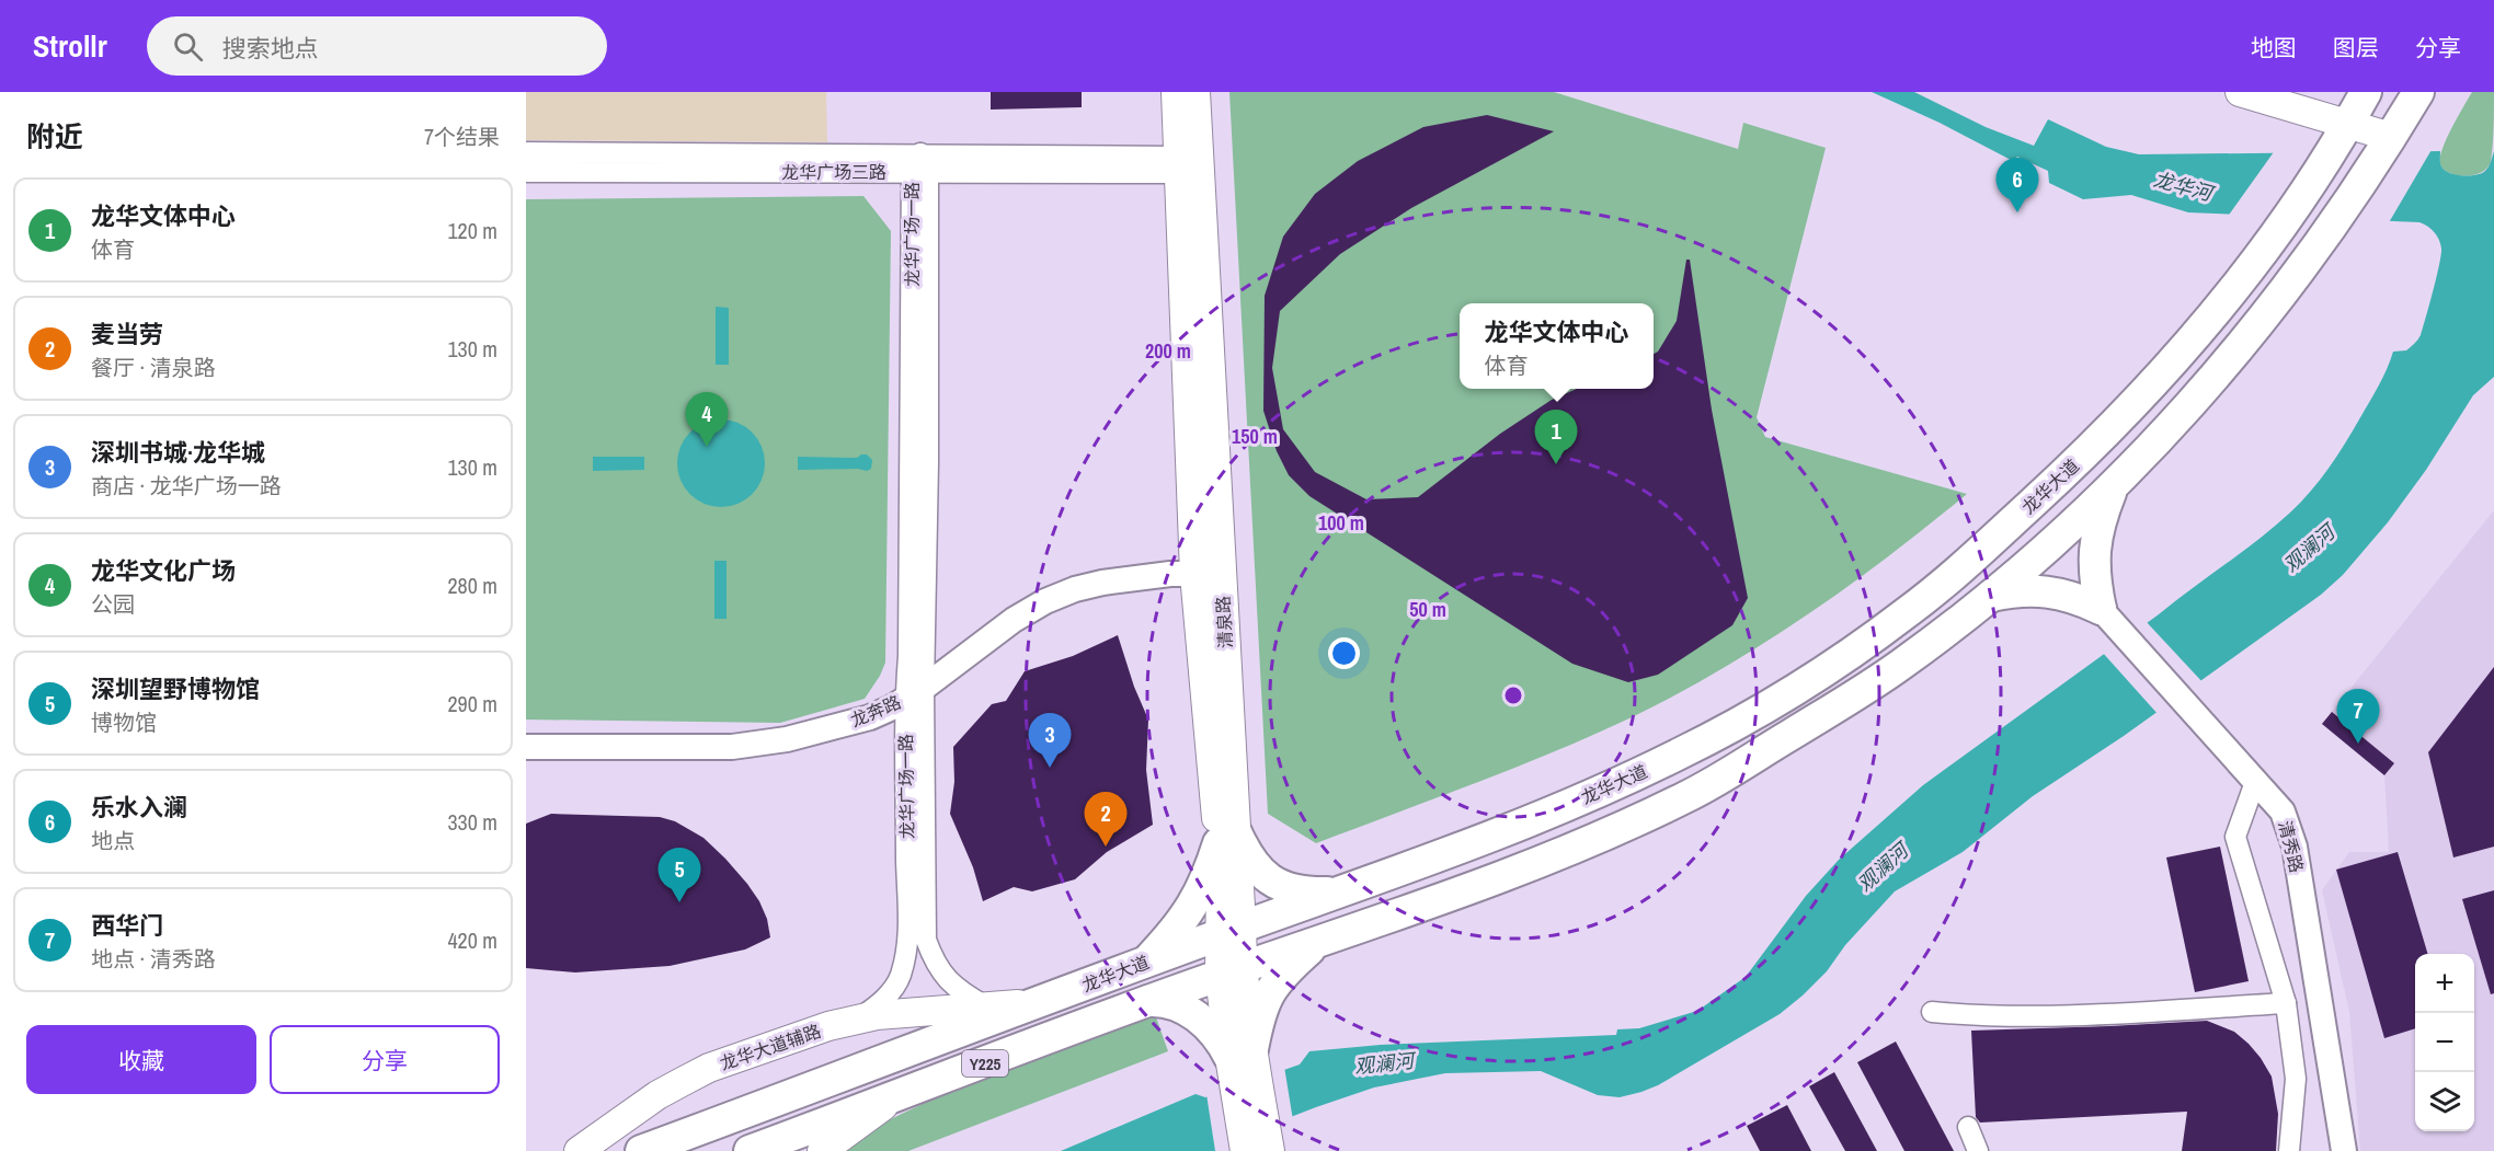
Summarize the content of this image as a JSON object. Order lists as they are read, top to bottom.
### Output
{
  "streets": {
    "main road": [
      "龙华大道",
      "清泉路",
      "龙华大道辅路",
      "Y225"
    ],
    "street": [
      "龙华广场三路",
      "龙华广场一路",
      "龙奔路",
      "清秀路"
    ]
  },
  "crossings": [
    ["龙华广场三路", "龙华广场一路"],
    ["龙华广场三路", "清泉路"],
    ["龙华广场一路", "龙奔路"],
    ["龙华广场一路", "龙华大道辅路"],
    ["龙华大道", "清泉路"],
    ["龙华大道", "龙华大道辅路"],
    ["清泉路", "龙奔路"]
  ],
  "water": ["龙华河", "观澜河"],
  "page": {
    "header": "Strollr",
    "search": "搜索地点",
    "nav": ["地图", "图层", "分享"],
    "heading": ["附近", "7个结果"],
    "pins": [
      "6",
      "4",
      "1",
      "7",
      "3",
      "2",
      "5"
    ],
    "list": [
      {
        "mark": "1",
        "name": "龙华文体中心",
        "note": "体育",
        "value": "120 m"
      },
      {
        "mark": "2",
        "name": "麦当劳",
        "note": "餐厅 · 清泉路",
        "value": "130 m"
      },
      {
        "mark": "3",
        "name": "深圳书城·龙华城",
        "note": "商店 · 龙华广场一路",
        "value": "130 m"
      },
      {
        "mark": "4",
        "name": "龙华文化广场",
        "note": "公园",
        "value": "280 m"
      },
      {
        "mark": "5",
        "name": "深圳望野博物馆",
        "note": "博物馆",
        "value": "290 m"
      },
      {
        "mark": "6",
        "name": "乐水入澜",
        "note": "地点",
        "value": "330 m"
      },
      {
        "mark": "7",
        "name": "西华门",
        "note": "地点 · 清秀路",
        "value": "420 m"
      }
    ],
    "popup": ["龙华文体中心", "体育"],
    "map_buttons": ["+", "−"],
    "buttons": ["收藏", "分享"]
  },
  "rings": [
    "200 m",
    "150 m",
    "100 m",
    "50 m"
  ]
}
